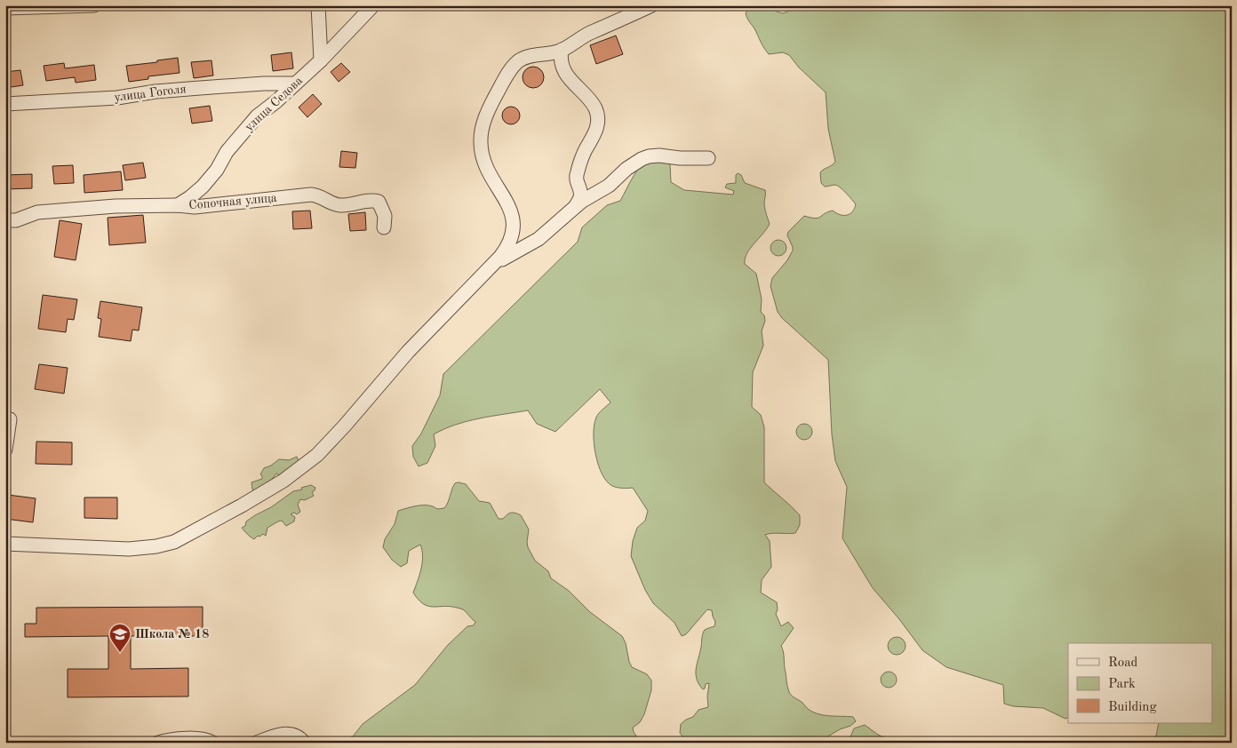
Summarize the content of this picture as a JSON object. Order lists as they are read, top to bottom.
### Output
{
  "streets": {
    "street": ["улица Гоголя", "улица Седова", "Сопочная улица"]
  },
  "crossings": [
    ["улица Гоголя", "улица Седова"],
    ["улица Седова", "Сопочная улица"]
  ],
  "places": {
    "school or university": ["Школа № 18"]
  },
  "legend": ["Road", "Park", "Building"]
}
